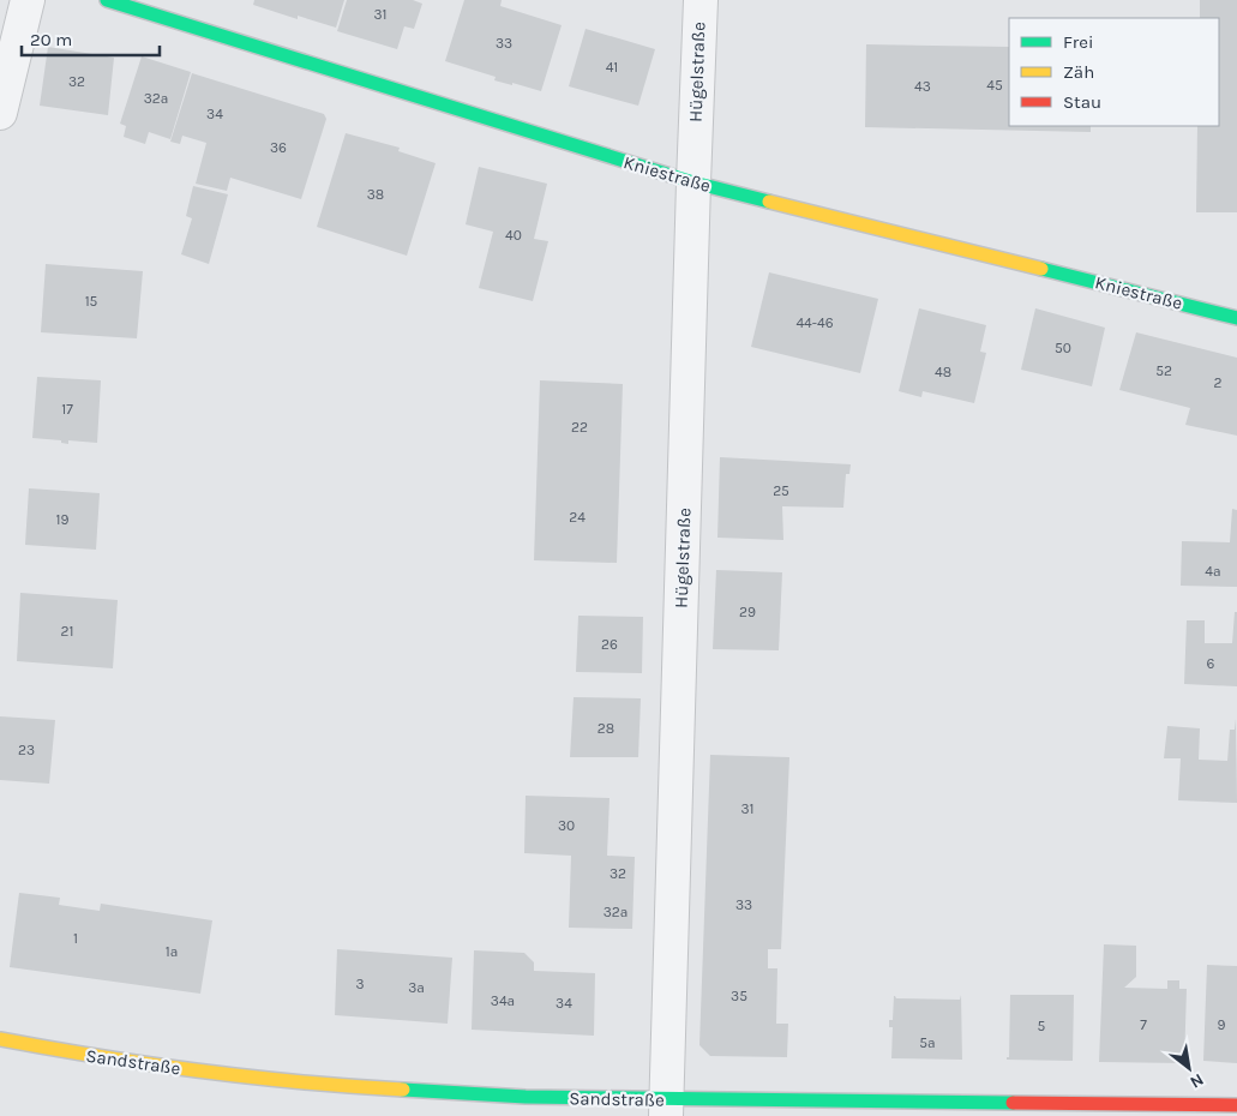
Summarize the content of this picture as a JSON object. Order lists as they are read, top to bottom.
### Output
{
  "streets": {
    "street": ["Hügelstraße", "Kniestraße", "Sandstraße"]
  },
  "crossings": [
    ["Hügelstraße", "Kniestraße"],
    ["Hügelstraße", "Sandstraße"]
  ],
  "house_numbers": [
    "31",
    "33",
    "41",
    "32",
    "45",
    "43",
    "32a",
    "34",
    "36",
    "38",
    "40",
    "15",
    "44-46",
    "50",
    "52",
    "48",
    "2",
    "17",
    "22",
    "25",
    "24",
    "19",
    "4a",
    "29",
    "21",
    "26",
    "6",
    "28",
    "23",
    "31",
    "30",
    "32",
    "33",
    "32a",
    "1",
    "1a",
    "3",
    "3a",
    "35",
    "34a",
    "34",
    "7",
    "9",
    "5",
    "5a"
  ],
  "legend": ["Frei", "Zäh", "Stau"],
  "scale_bar": "20 m",
  "north": "bottom right"
}
